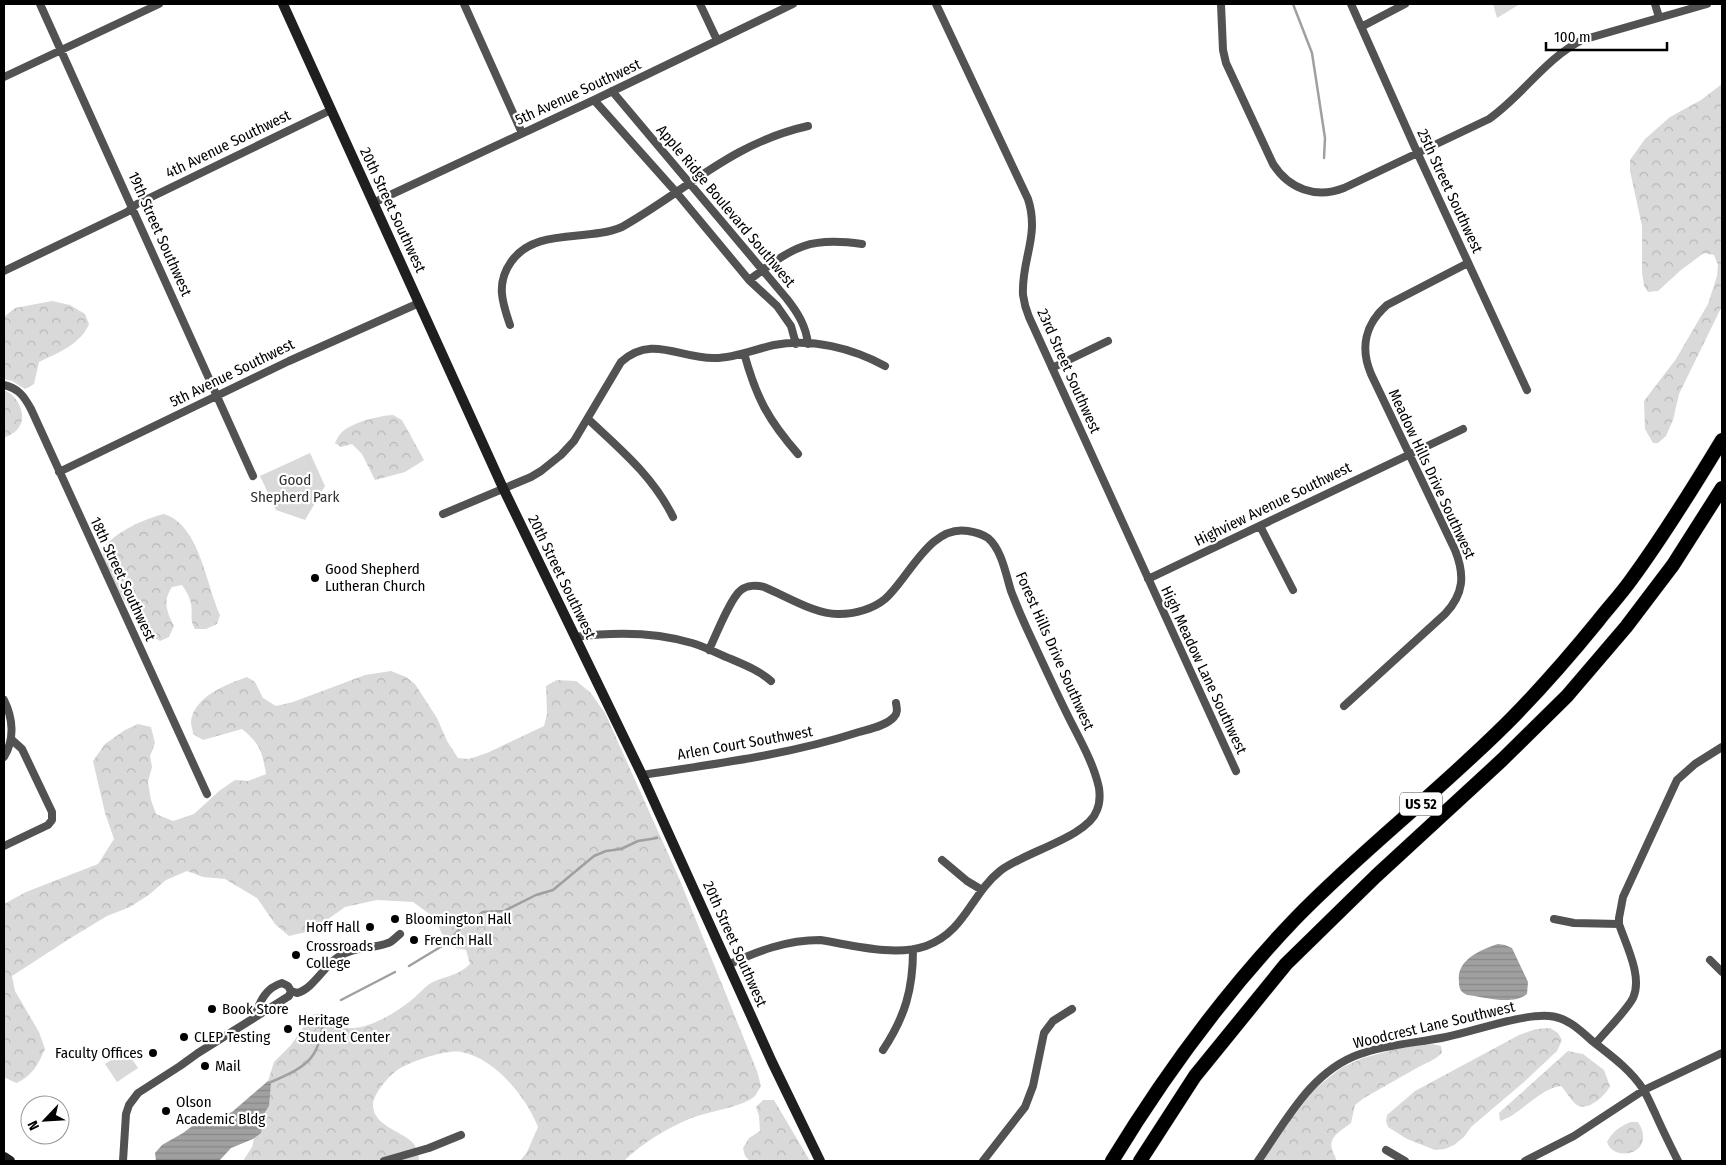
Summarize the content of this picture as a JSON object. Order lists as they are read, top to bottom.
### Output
{
  "streets": {
    "highway": ["US 52"],
    "street": [
      "5th Avenue Southwest",
      "4th Avenue Southwest",
      "25th Street Southwest",
      "Apple Ridge Boulevard Southwest",
      "20th Street Southwest",
      "19th Street Southwest",
      "23rd Street Southwest",
      "Meadow Hills Drive Southwest",
      "Highview Avenue Southwest",
      "18th Street Southwest",
      "Forest Hills Drive Southwest",
      "High Meadow Lane Southwest",
      "Arlen Court Southwest",
      "Woodcrest Lane Southwest"
    ]
  },
  "crossings": [
    ["5th Avenue Southwest", "Apple Ridge Boulevard Southwest"],
    ["5th Avenue Southwest", "20th Street Southwest"],
    ["5th Avenue Southwest", "19th Street Southwest"],
    ["5th Avenue Southwest", "18th Street Southwest"],
    ["4th Avenue Southwest", "20th Street Southwest"],
    ["4th Avenue Southwest", "19th Street Southwest"],
    ["25th Street Southwest", "Meadow Hills Drive Southwest"],
    ["20th Street Southwest", "Forest Hills Drive Southwest"],
    ["20th Street Southwest", "Arlen Court Southwest"],
    ["23rd Street Southwest", "Highview Avenue Southwest"],
    ["23rd Street Southwest", "High Meadow Lane Southwest"],
    ["Meadow Hills Drive Southwest", "Highview Avenue Southwest"],
    ["Highview Avenue Southwest", "High Meadow Lane Southwest"]
  ],
  "parks": ["Good Shepherd Park"],
  "places": [
    "Good Shepherd Lutheran Church",
    "Bloomington Hall",
    "Hoff Hall",
    "French Hall",
    "Crossroads College",
    "Book Store",
    "Heritage Student Center",
    "CLEP Testing",
    "Faculty Offices",
    "Mail",
    "Olson Academic Bldg"
  ],
  "scale_bar": "100 m",
  "north": "bottom left"
}
